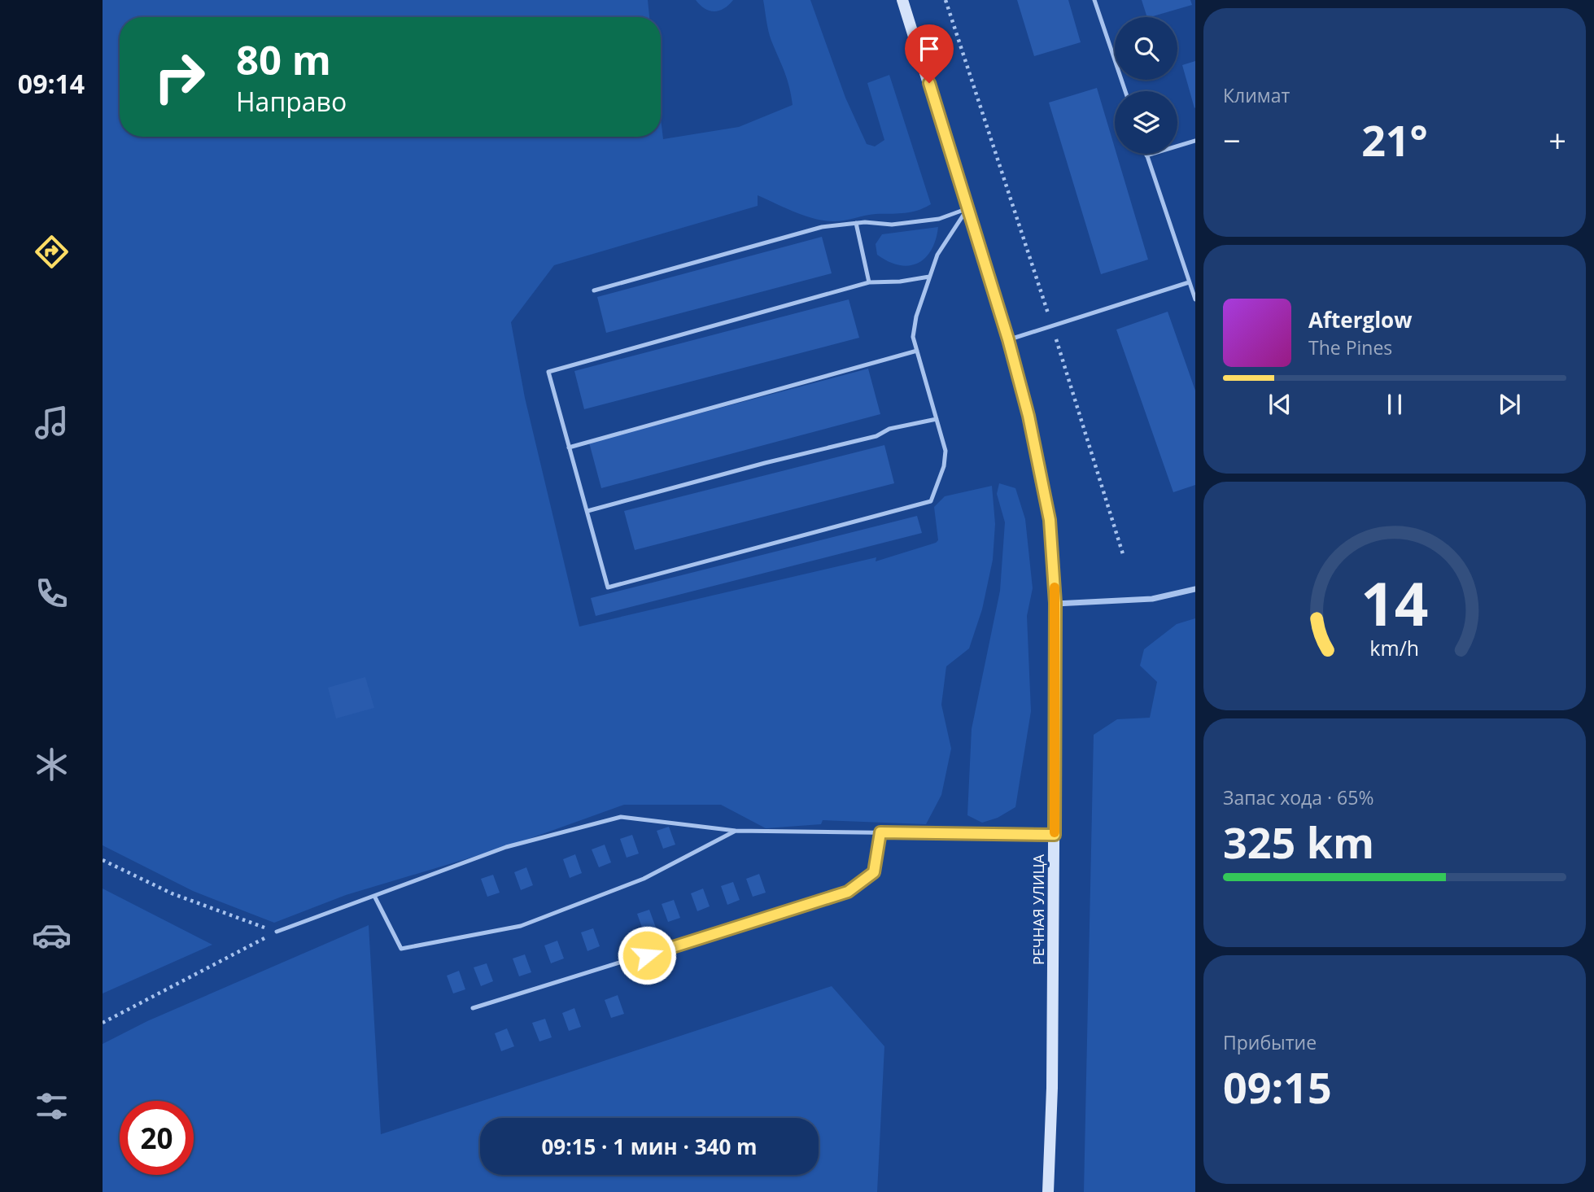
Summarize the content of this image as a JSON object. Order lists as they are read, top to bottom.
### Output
{
  "streets": {
    "street": ["РЕЧНАЯ УЛИЦА"]
  },
  "page": {
    "tabs": "09:14",
    "tile": [
      "Климат",
      ["Запас хода · 65%", "325 km"],
      ["Прибытие", "09:15"]
    ],
    "turn": ["80 m", "Направо"],
    "heat": ["−", "21°", "+"],
    "song": ["Afterglow", "The Pines"],
    "limit": "20",
    "trip": "09:15 · 1 мин · 340 m",
    "gauge": ["14", "km/h"]
  }
}
